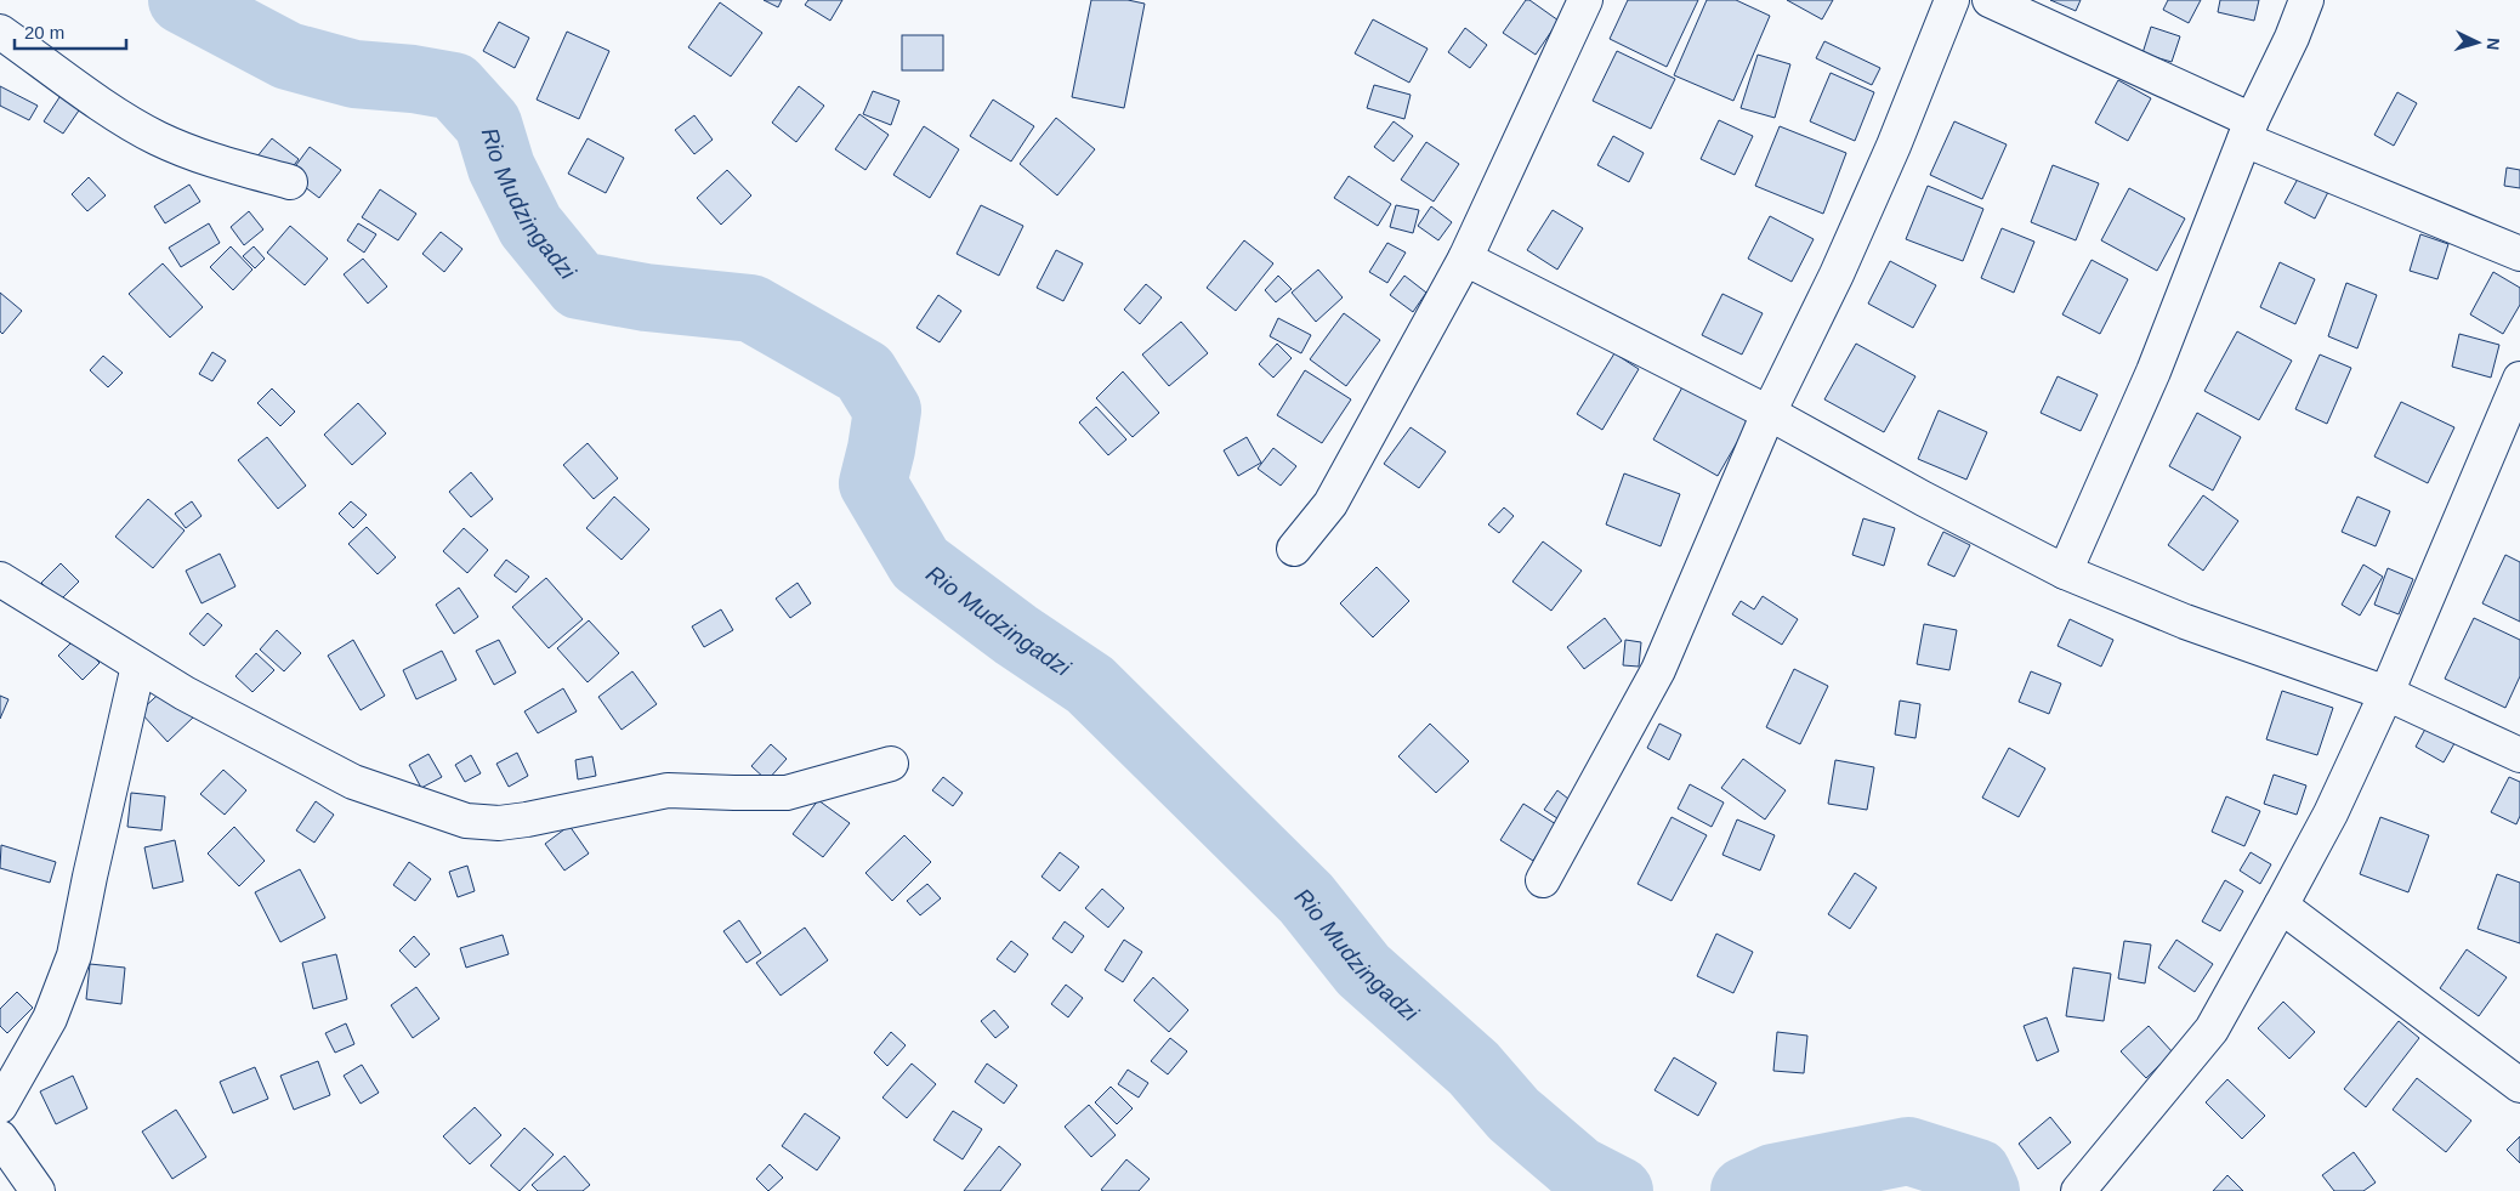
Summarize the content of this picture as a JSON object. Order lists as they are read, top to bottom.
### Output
{
  "water": ["Rio Mudzingadzi"],
  "scale_bar": "20 m",
  "north": "right"
}
